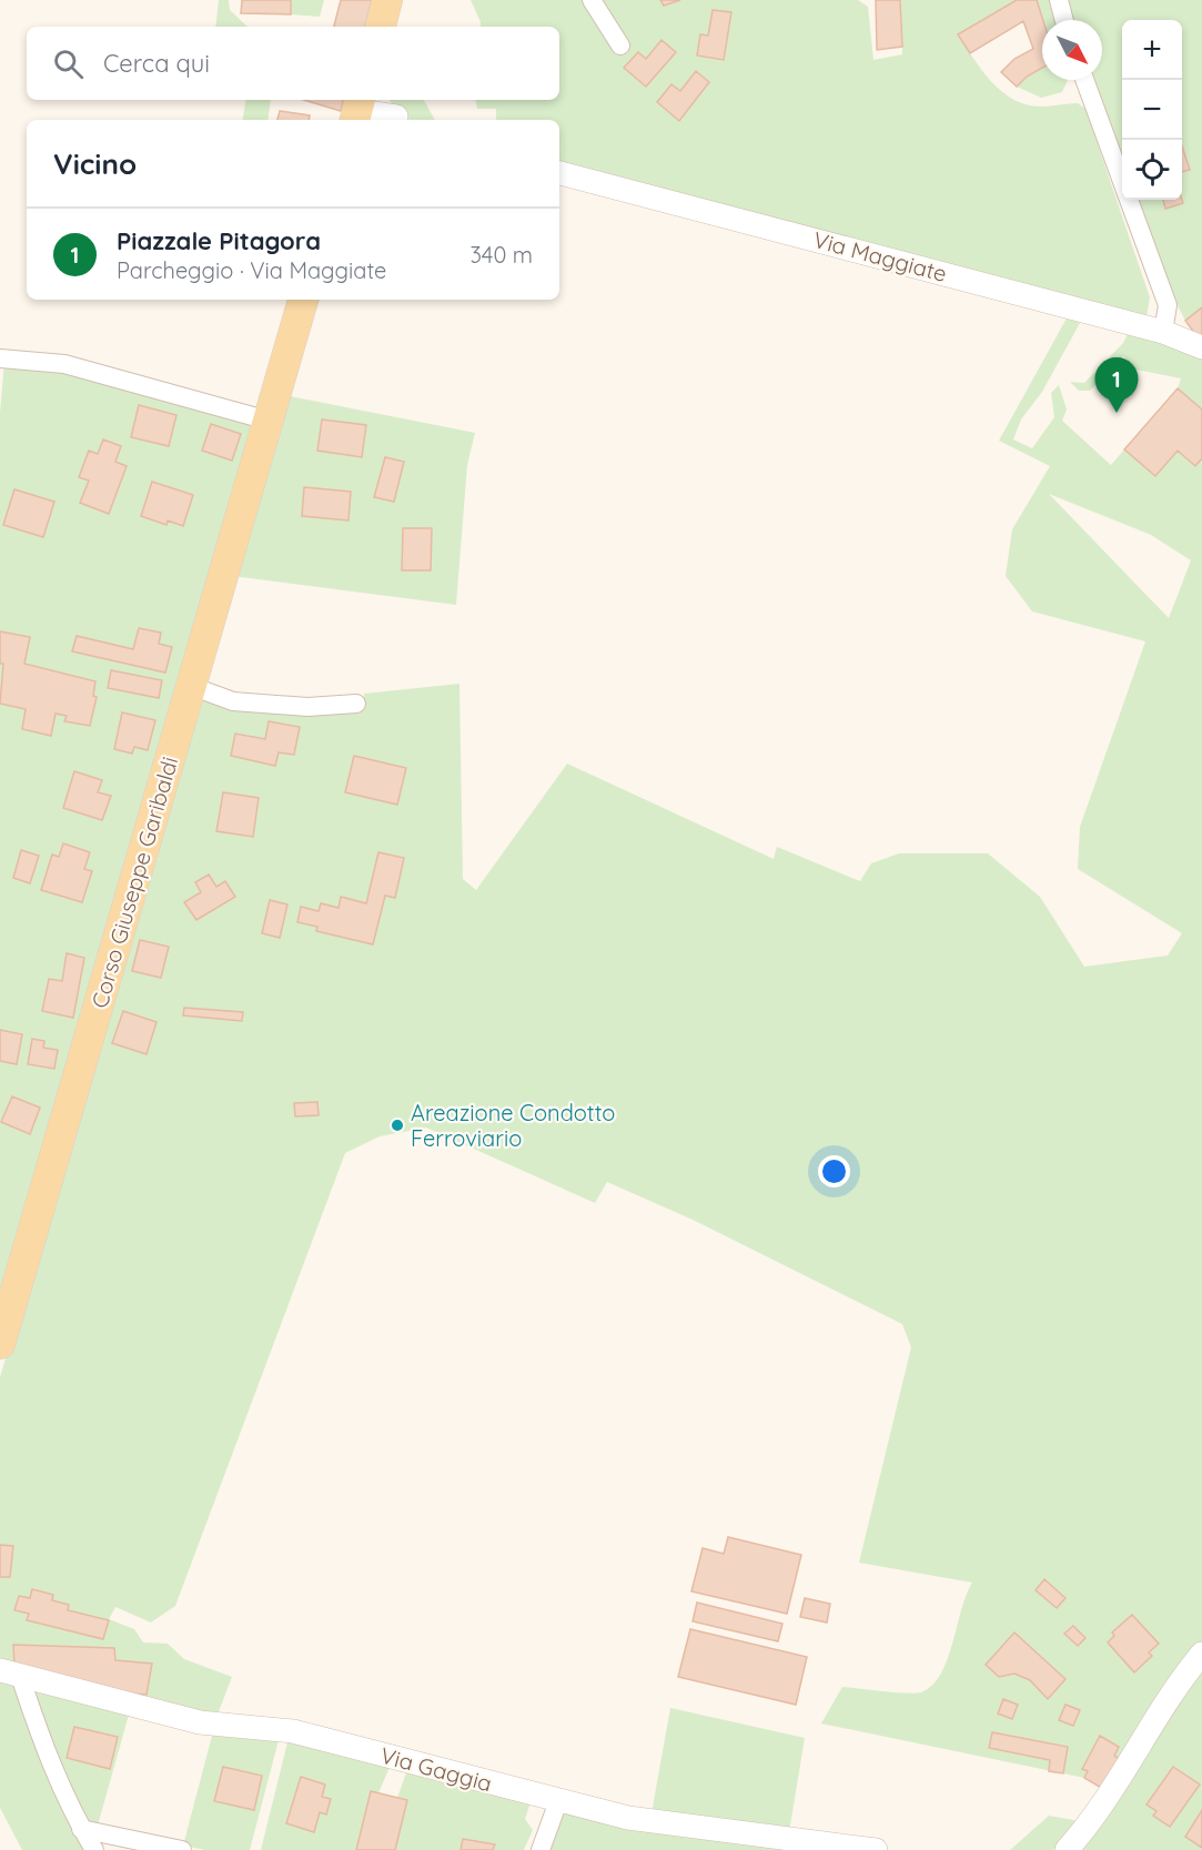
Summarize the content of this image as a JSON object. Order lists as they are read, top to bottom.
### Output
{
  "streets": {
    "main road": ["Corso Giuseppe Garibaldi"],
    "street": ["Via Maggiate", "Via Gaggia"]
  },
  "places": ["Areazione Condotto Ferroviario"],
  "north": "bottom right",
  "page": {
    "map_buttons": ["+", "−"],
    "search": "Cerca qui",
    "heading": "Vicino",
    "list": [
      {
        "mark": "1",
        "name": "Piazzale Pitagora",
        "note": "Parcheggio · Via Maggiate",
        "value": "340 m"
      }
    ],
    "pins": "1"
  }
}
